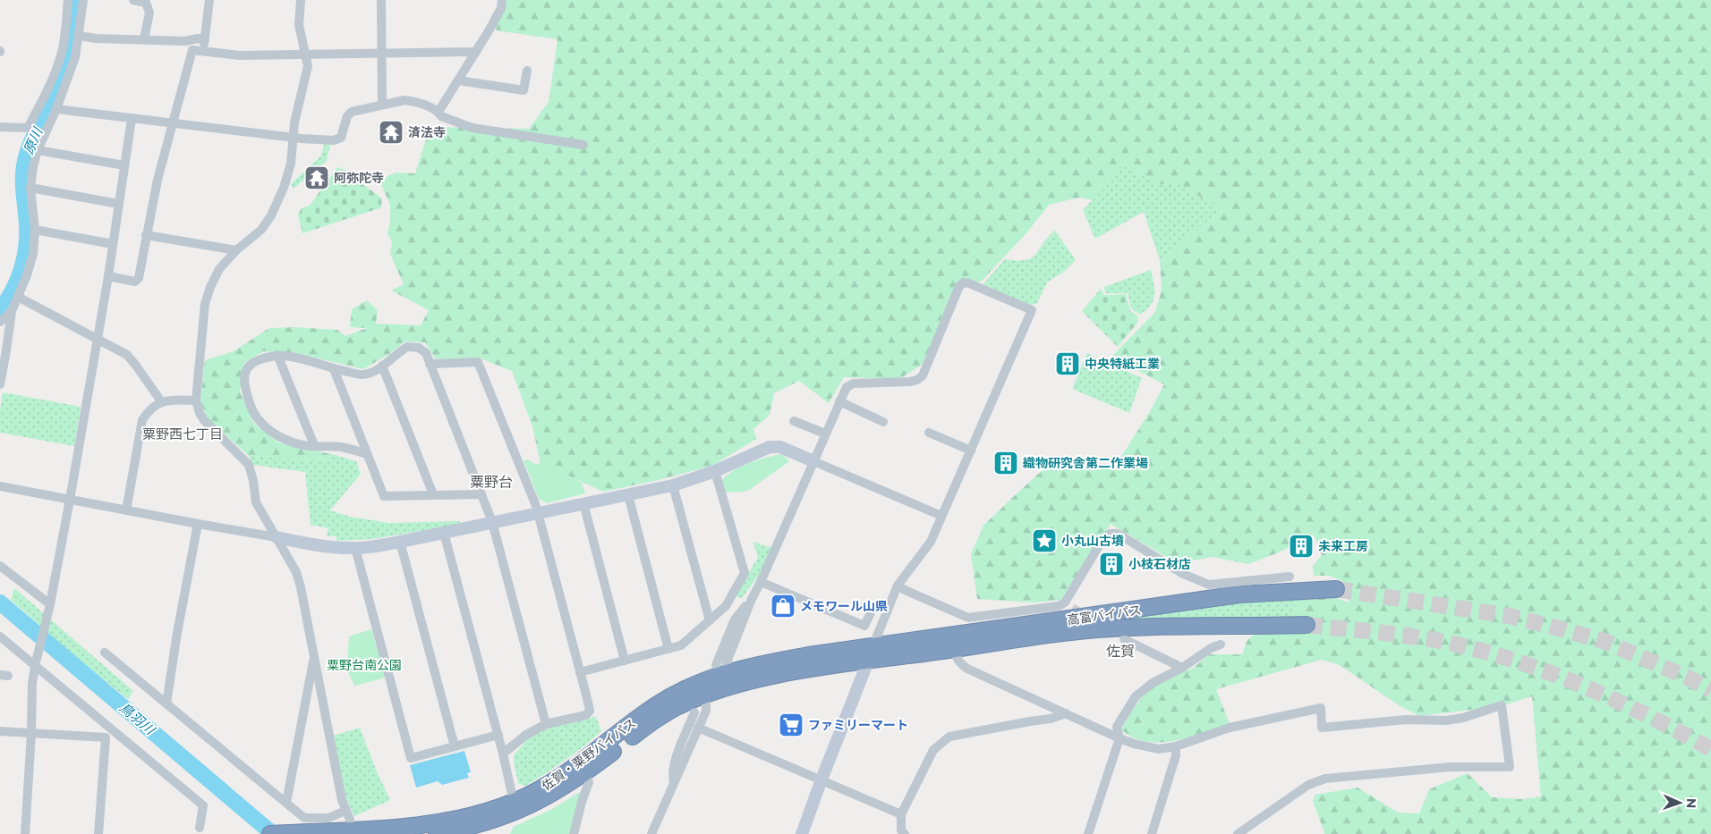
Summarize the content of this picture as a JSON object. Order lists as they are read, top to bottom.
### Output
{
  "streets": {
    "highway": ["高富バイパス", "佐賀・粟野バイパス"]
  },
  "crossings": [
    ["高富バイパス", "佐賀・粟野バイパス"]
  ],
  "districts": ["粟野西七丁目", "粟野台", "佐賀"],
  "water": ["原川", "鳥羽川"],
  "parks": ["粟野台南公園"],
  "places": {
    "temple": ["済法寺", "阿弥陀寺"],
    "building": [
      "中央特紙工業",
      "織物研究舎第二作業場",
      "未来工房",
      "小枝石材店"
    ],
    "place": ["小丸山古墳"],
    "shop": ["メモワール山県"],
    "supermarket": ["ファミリーマート"]
  },
  "north": "right"
}
